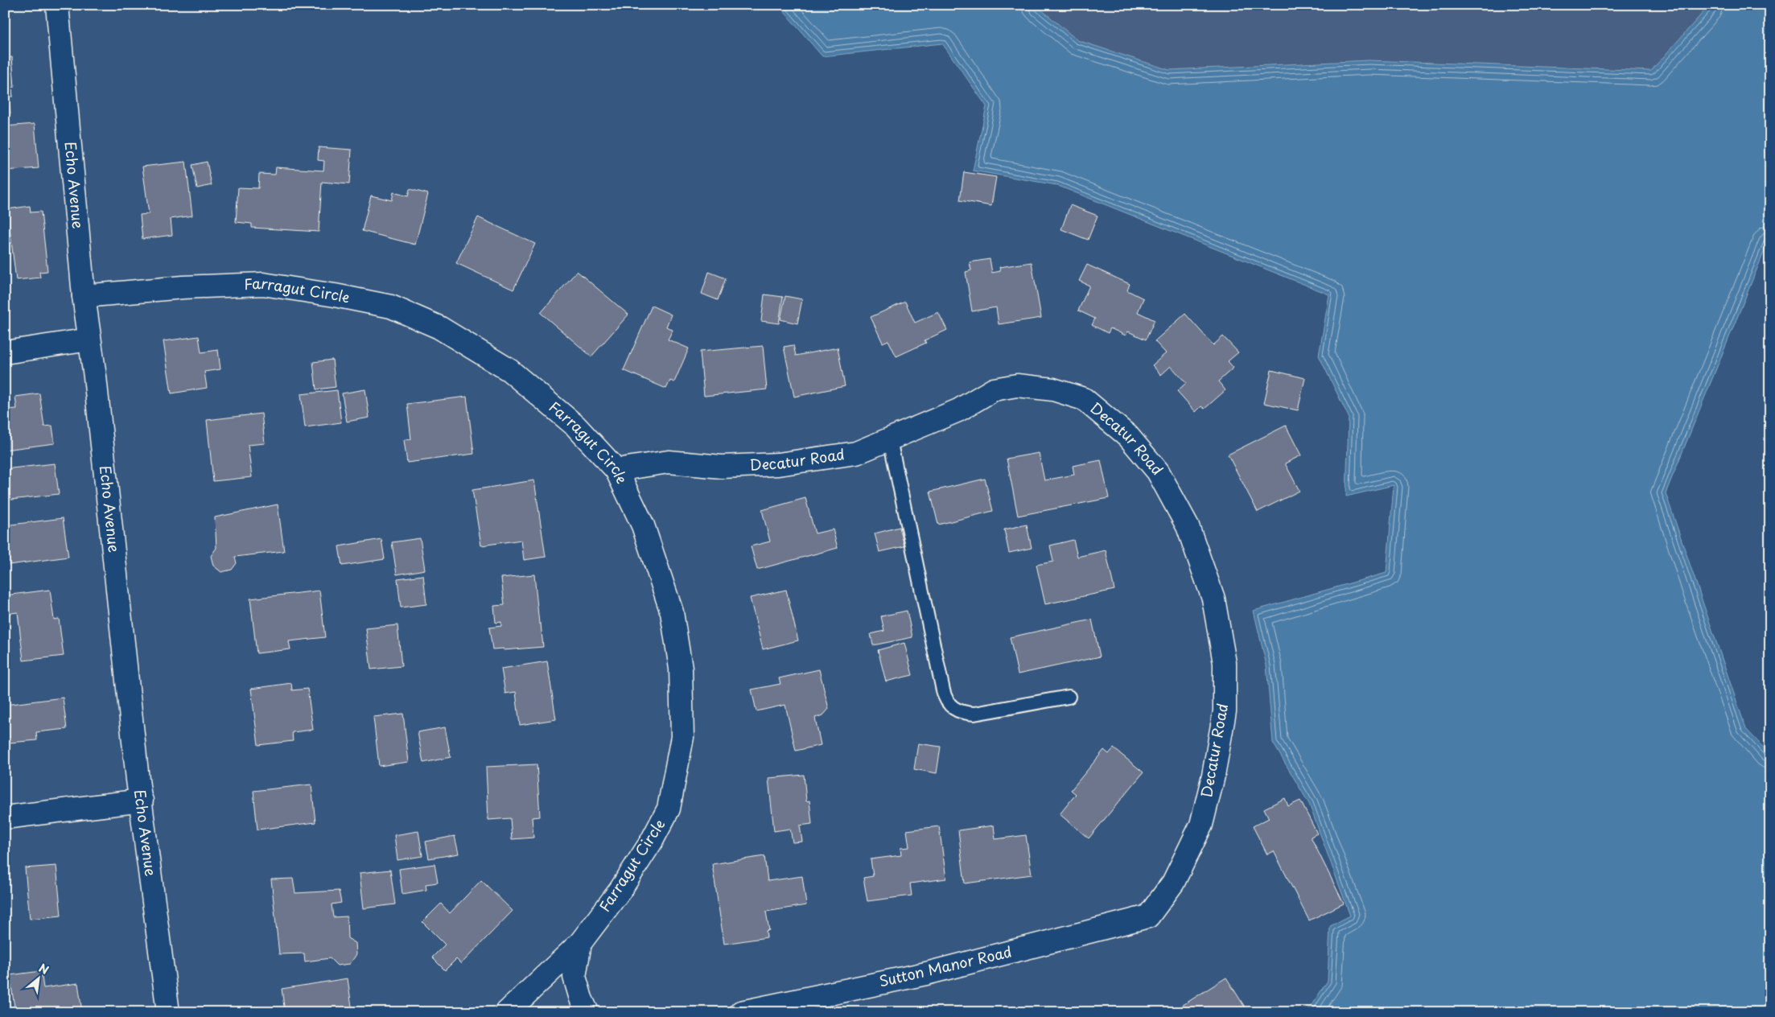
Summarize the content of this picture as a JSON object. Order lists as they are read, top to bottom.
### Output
{
  "streets": {
    "street": [
      "Echo Avenue",
      "Farragut Circle",
      "Decatur Road",
      "Sutton Manor Road"
    ]
  },
  "crossings": [
    ["Echo Avenue", "Farragut Circle"],
    ["Farragut Circle", "Decatur Road"],
    ["Decatur Road", "Sutton Manor Road"]
  ],
  "north": "top right"
}
